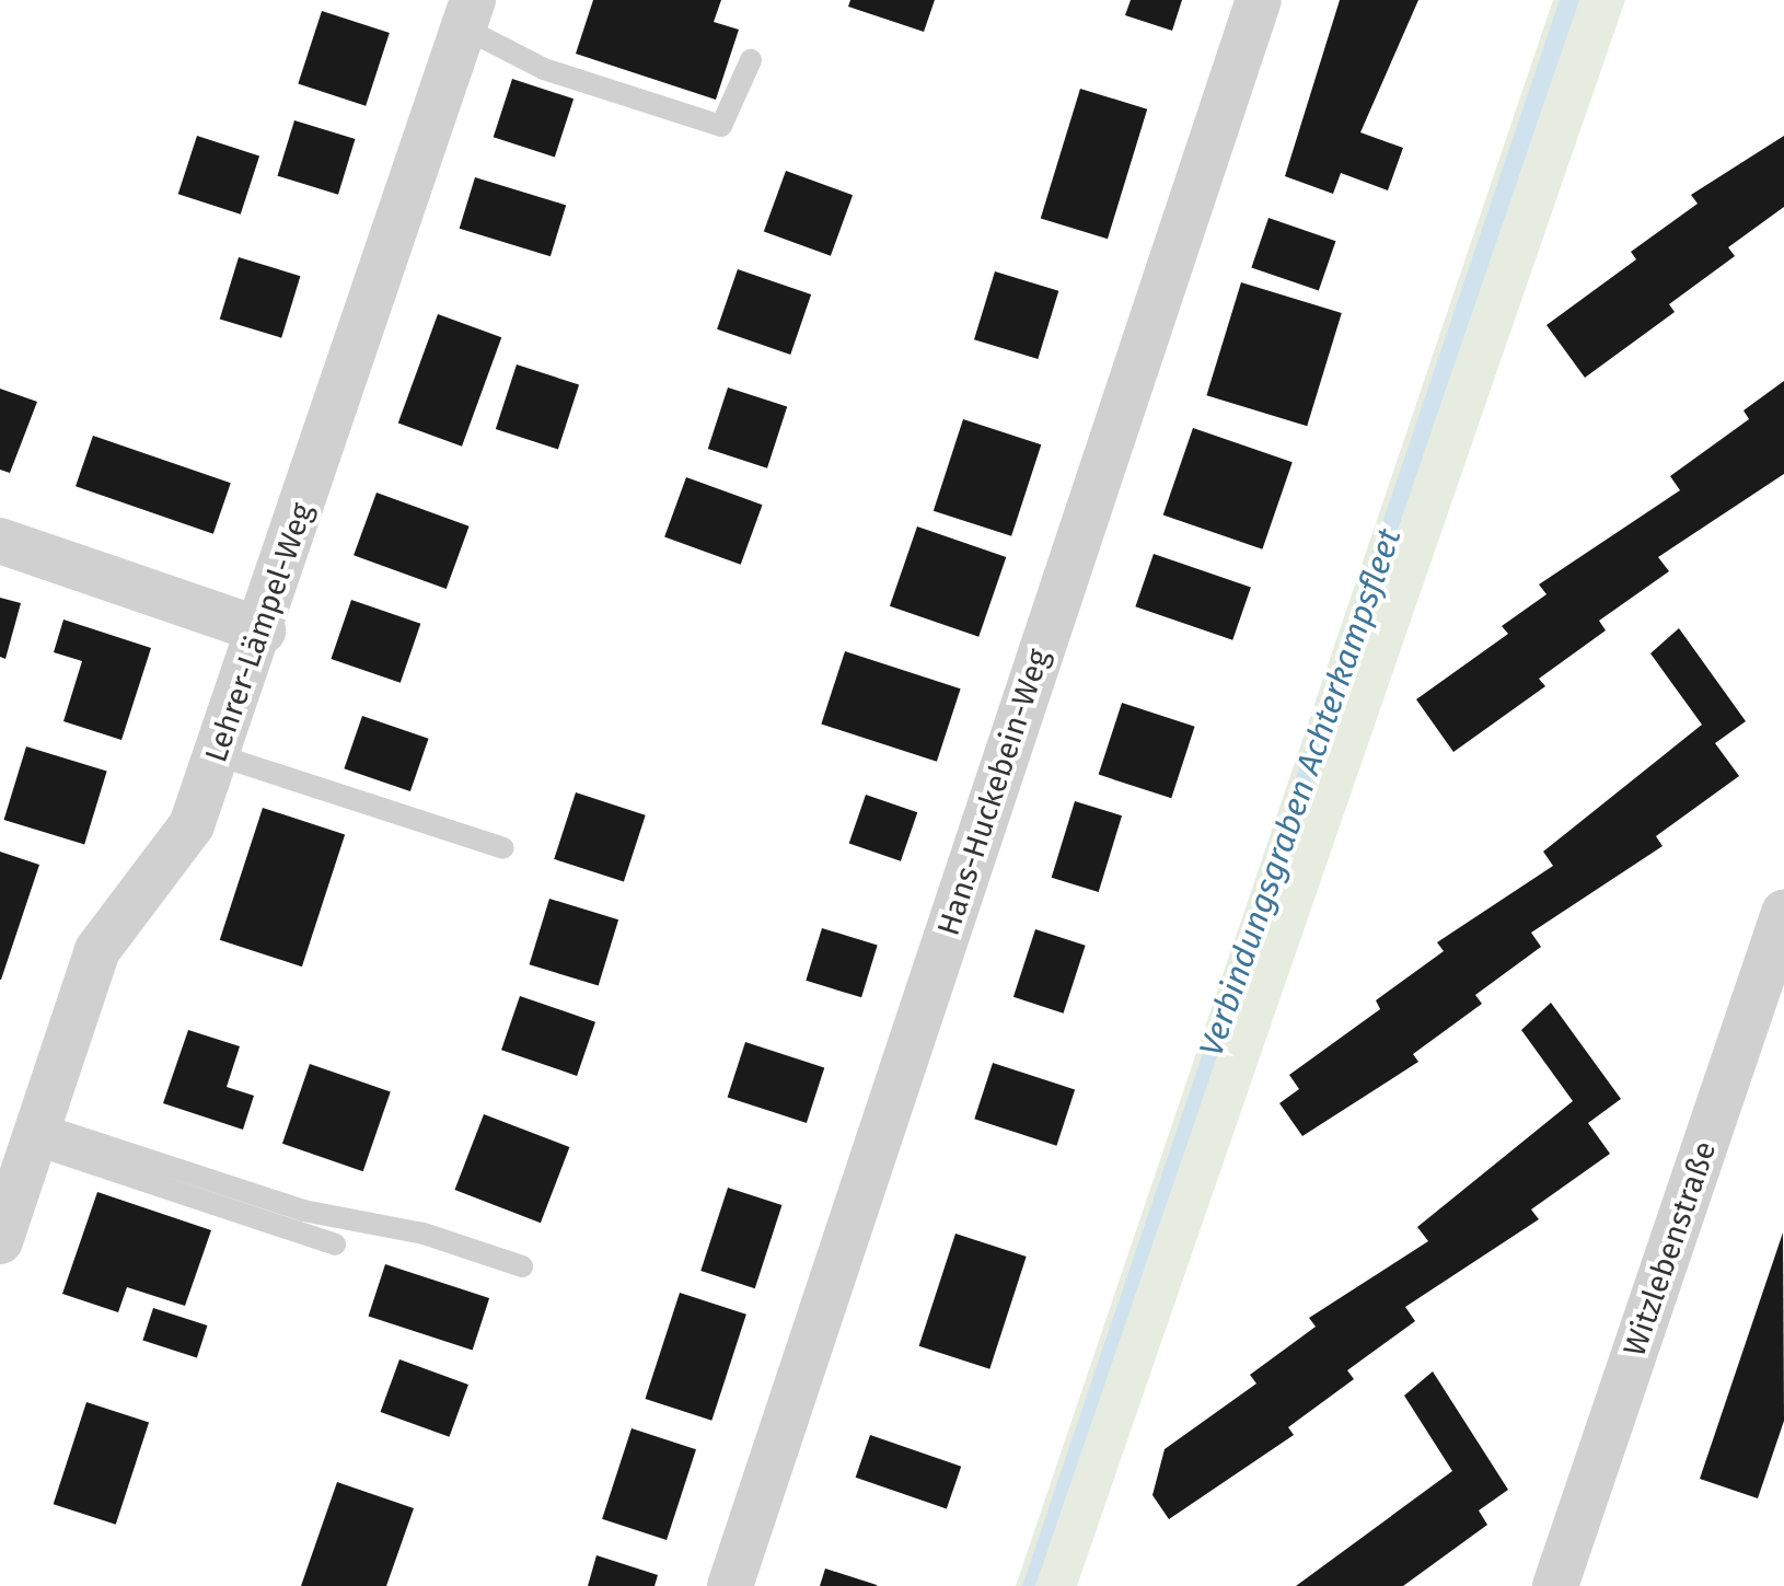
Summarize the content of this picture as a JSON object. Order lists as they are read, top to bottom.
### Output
{
  "streets": {
    "street": ["Lehrer-Lämpel-Weg", "Hans-Huckebein-Weg", "Witzlebenstraße"]
  },
  "water": ["Verbindungsgraben Achterkampsfleet"]
}
